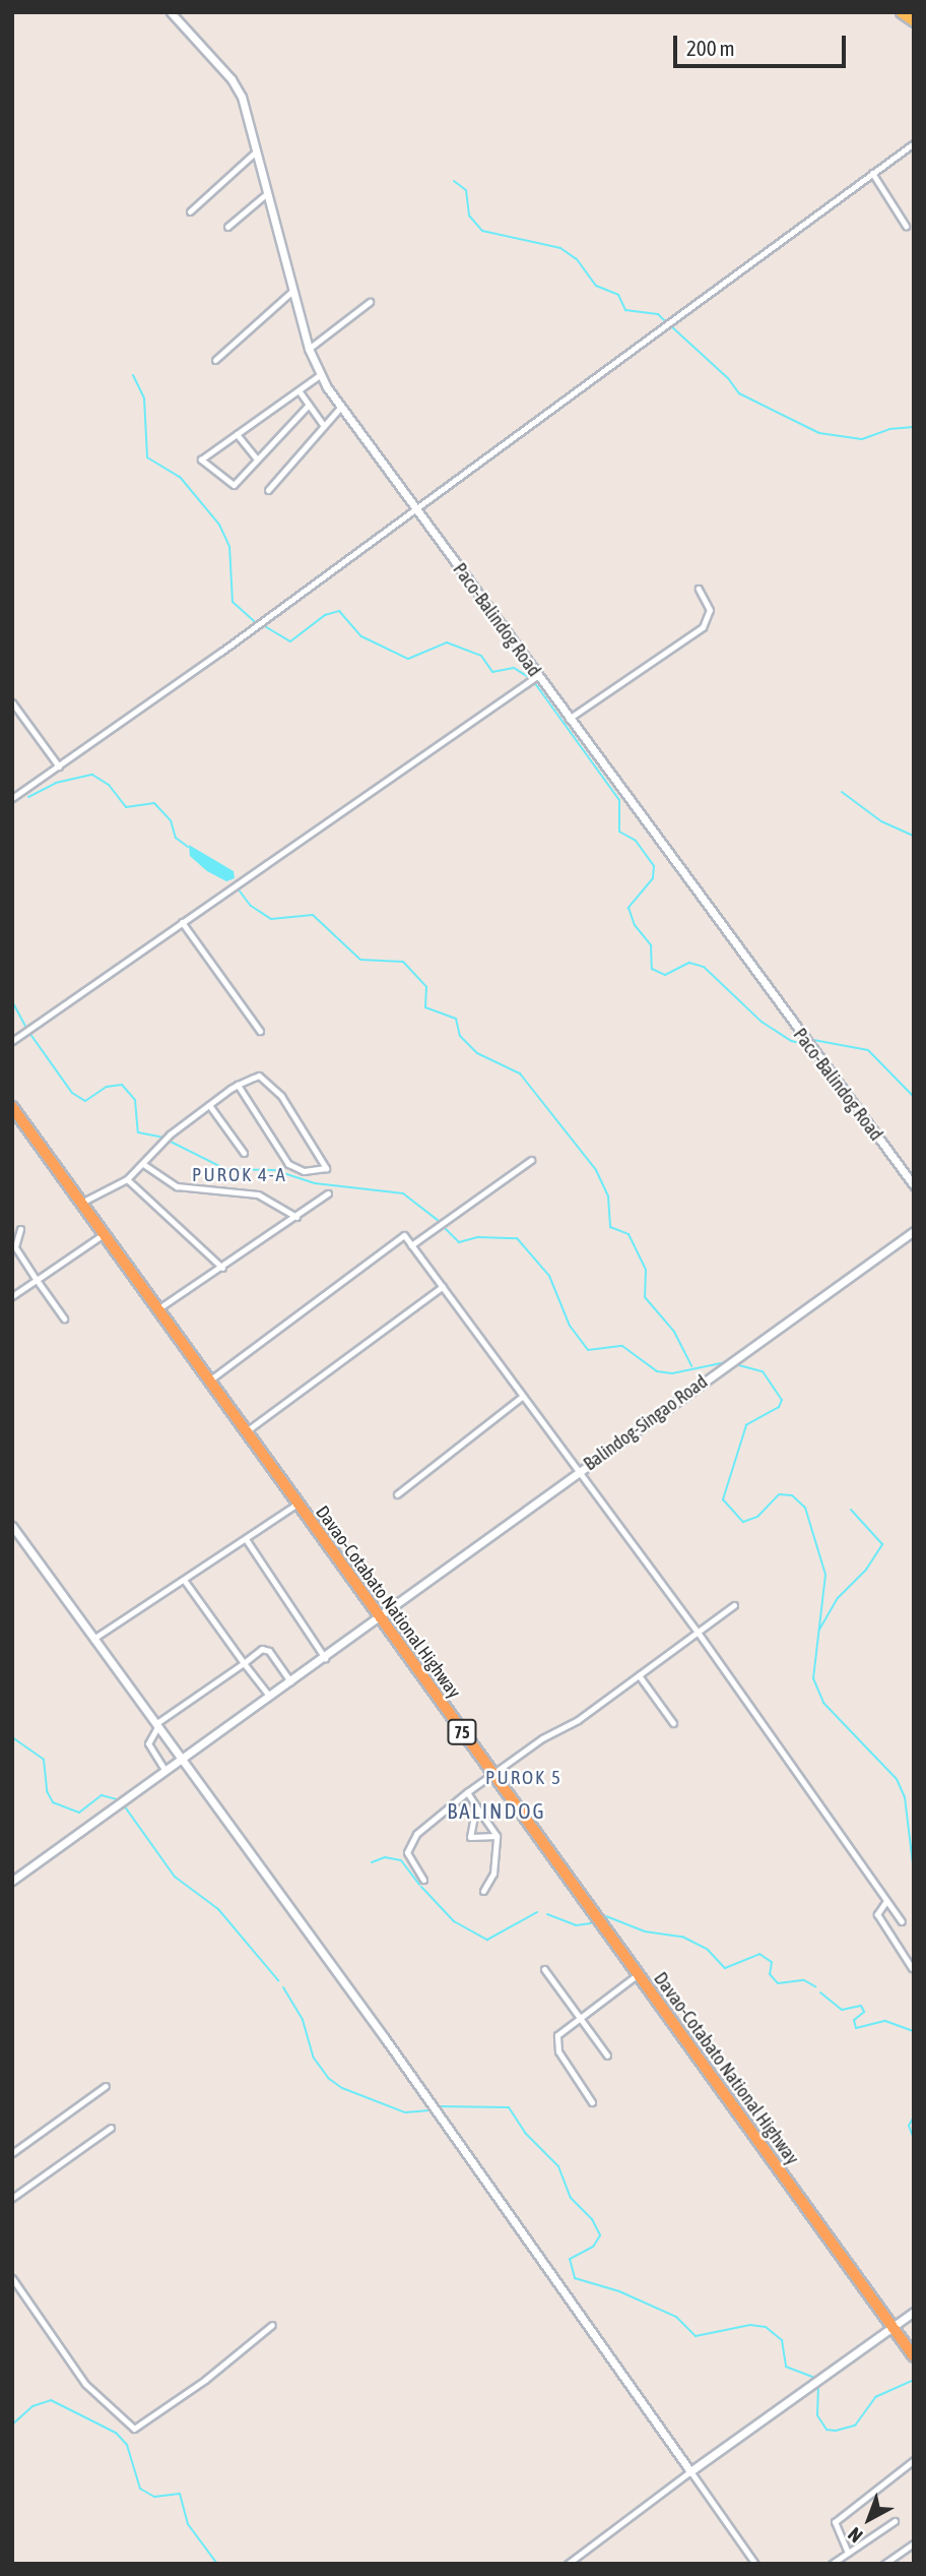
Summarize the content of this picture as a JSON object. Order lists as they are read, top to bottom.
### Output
{
  "streets": {
    "highway": ["Davao-Cotabato National Highway", "75"],
    "street": ["Paco-Balindog Road", "Balindog-Singao Road"]
  },
  "crossings": [
    ["Balindog-Singao Road", "Davao-Cotabato National Highway"]
  ],
  "districts": ["PUROK 4-A", "PUROK 5", "BALINDOG"],
  "scale_bar": "200 m",
  "north": "bottom left"
}
